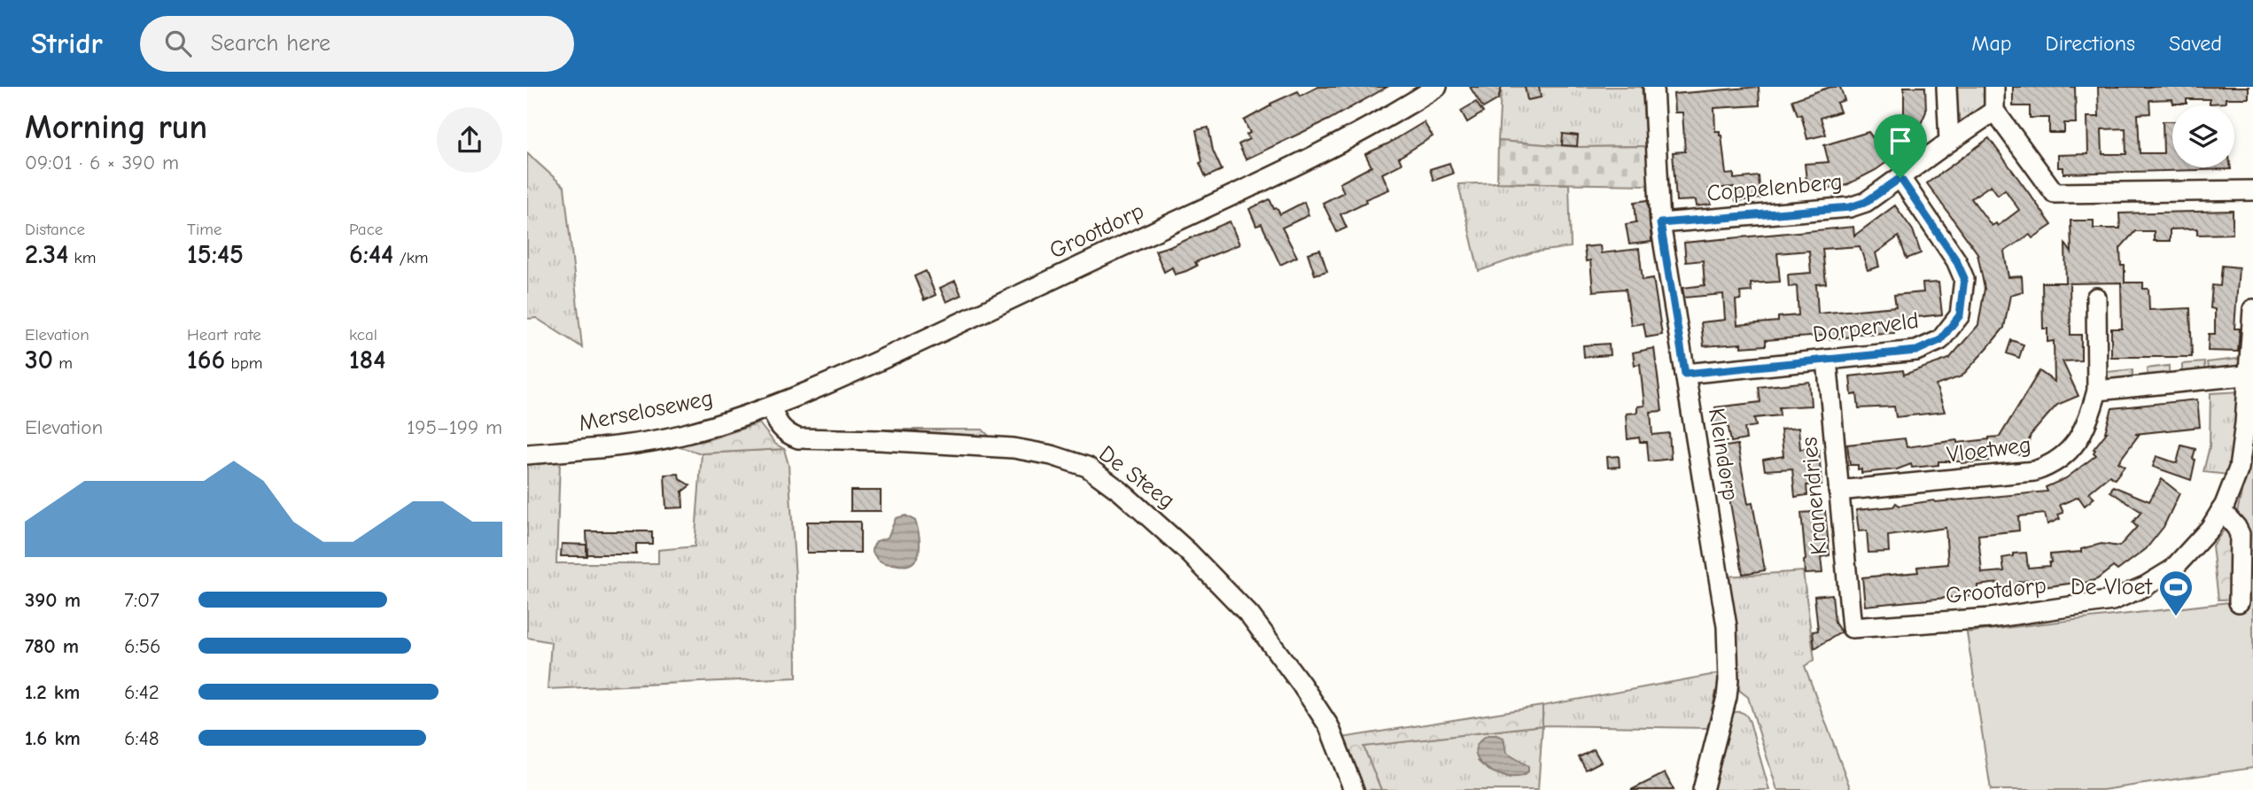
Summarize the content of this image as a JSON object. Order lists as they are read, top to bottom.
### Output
{
  "streets": {
    "street": [
      "Coppelenberg",
      "Grootdorp",
      "Dorperveld",
      "Merseloseweg",
      "Vloetweg",
      "Kleindorp",
      "De Steeg",
      "Kranendries"
    ]
  },
  "crossings": [
    ["Coppelenberg", "Dorperveld"],
    ["Coppelenberg", "Kleindorp"],
    ["Grootdorp", "Merseloseweg"],
    ["Grootdorp", "De Steeg"],
    ["Grootdorp", "Kranendries"],
    ["Dorperveld", "Kleindorp"],
    ["Dorperveld", "Kranendries"],
    ["Merseloseweg", "De Steeg"],
    ["Vloetweg", "Kranendries"]
  ],
  "places": {
    "sports": ["De Vloet"]
  },
  "page": {
    "header": "Stridr",
    "search": "Search here",
    "nav": ["Map", "Directions", "Saved"],
    "heading": ["Morning run", "09:01 · 6 × 390 m"],
    "stats": [
      ["Distance", "2.34 km"],
      ["Time", "15:45"],
      ["Pace", "6:44 /km"],
      ["Elevation", "30 m"],
      ["Heart rate", "166 bpm"],
      ["kcal", "184"]
    ],
    "chart": ["Elevation", "195–199 m"],
    "list": [
      {
        "name": "390 m",
        "note": "7:07"
      },
      {
        "name": "780 m",
        "note": "6:56"
      },
      {
        "name": "1.2 km",
        "note": "6:42"
      },
      {
        "name": "1.6 km",
        "note": "6:48"
      }
    ]
  }
}
